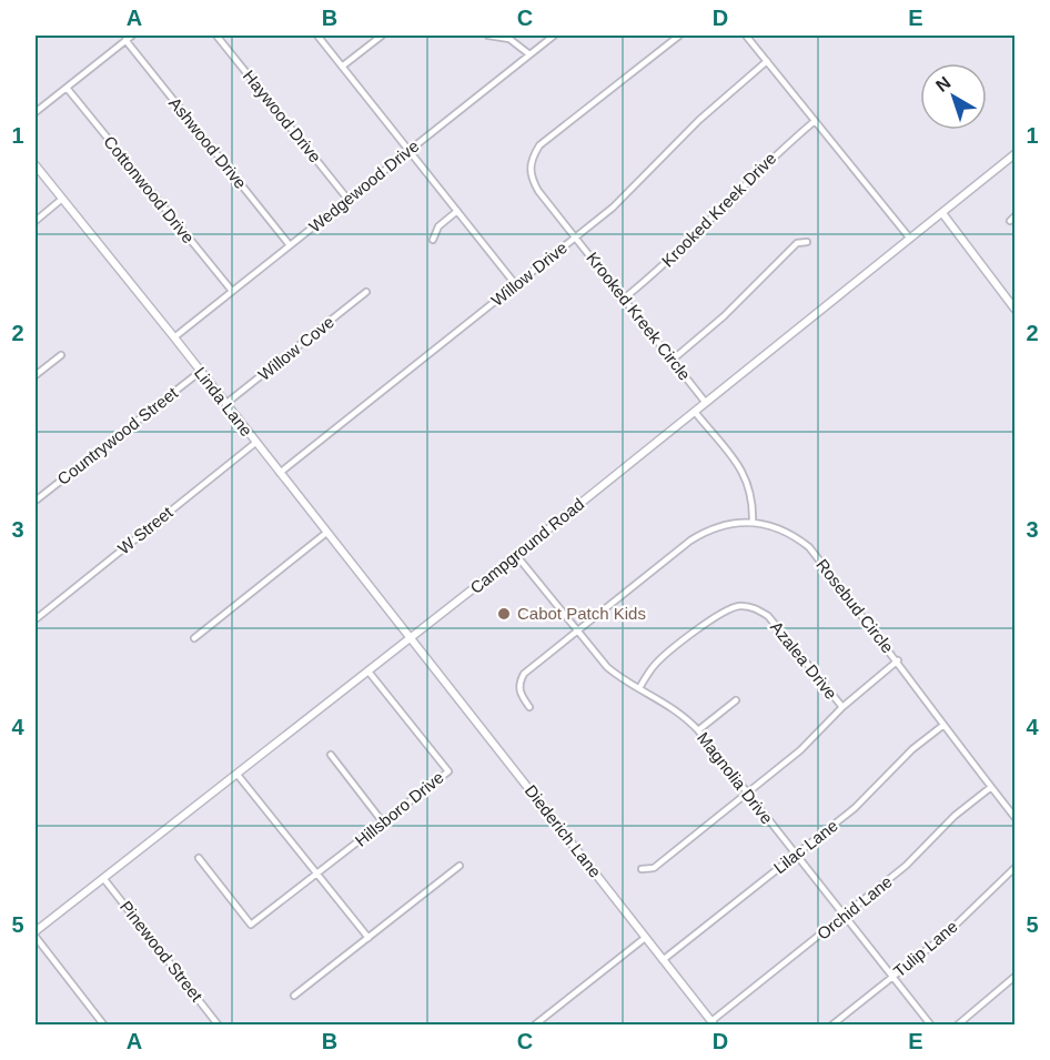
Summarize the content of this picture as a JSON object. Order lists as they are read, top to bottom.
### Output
{
  "streets": {
    "street": [
      "Haywood Drive",
      "Ashwood Drive",
      "Wedgewood Drive",
      "Cottonwood Drive",
      "Krooked Kreek Drive",
      "Willow Drive",
      "Krooked Kreek Circle",
      "Willow Cove",
      "Linda Lane",
      "Countrywood Street",
      "W Street",
      "Campground Road",
      "Rosebud Circle",
      "Azalea Drive",
      "Magnolia Drive",
      "Hillsboro Drive",
      "Diederich Lane",
      "Lilac Lane",
      "Orchid Lane",
      "Tulip Lane",
      "Pinewood Street"
    ]
  },
  "crossings": [
    ["Haywood Drive", "Wedgewood Drive"],
    ["Ashwood Drive", "Wedgewood Drive"],
    ["Wedgewood Drive", "Cottonwood Drive"],
    ["Wedgewood Drive", "Linda Lane"],
    ["Krooked Kreek Drive", "Krooked Kreek Circle"],
    ["Willow Drive", "Krooked Kreek Circle"],
    ["Willow Drive", "Linda Lane"],
    ["Krooked Kreek Circle", "Campground Road"],
    ["Willow Cove", "Linda Lane"],
    ["Linda Lane", "Countrywood Street"],
    ["Linda Lane", "W Street"],
    ["Linda Lane", "Campground Road"],
    ["Linda Lane", "Diederich Lane"],
    ["Campground Road", "Magnolia Drive"],
    ["Campground Road", "Hillsboro Drive"],
    ["Campground Road", "Diederich Lane"],
    ["Campground Road", "Pinewood Street"],
    ["Rosebud Circle", "Lilac Lane"],
    ["Rosebud Circle", "Orchid Lane"],
    ["Azalea Drive", "Magnolia Drive"],
    ["Magnolia Drive", "Lilac Lane"],
    ["Magnolia Drive", "Orchid Lane"],
    ["Magnolia Drive", "Tulip Lane"],
    ["Diederich Lane", "Lilac Lane"],
    ["Diederich Lane", "Orchid Lane"]
  ],
  "places": ["Cabot Patch Kids"],
  "north": "top left",
  "grid": {
    "columns": [
      "A",
      "B",
      "C",
      "D",
      "E"
    ],
    "rows": [
      "1",
      "2",
      "3",
      "4",
      "5"
    ]
  }
}
